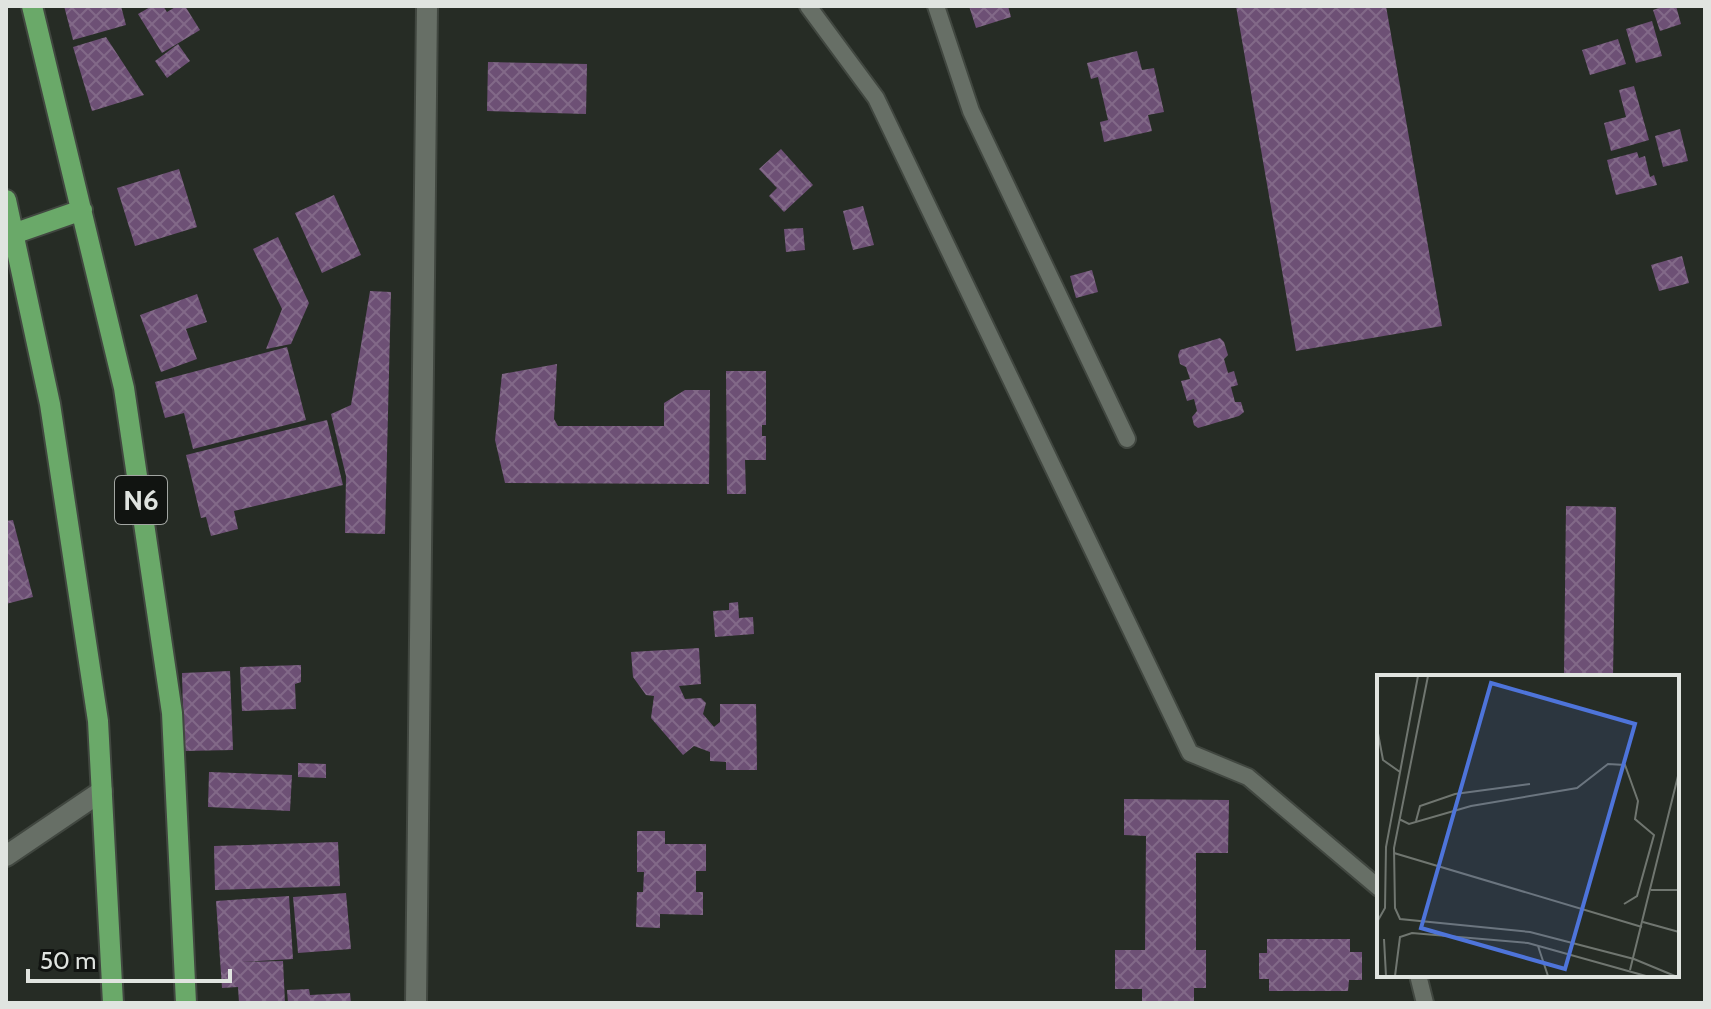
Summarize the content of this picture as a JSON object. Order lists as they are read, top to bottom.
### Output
{
  "streets": {
    "main road": ["N6"]
  },
  "scale_bar": "50 m"
}
